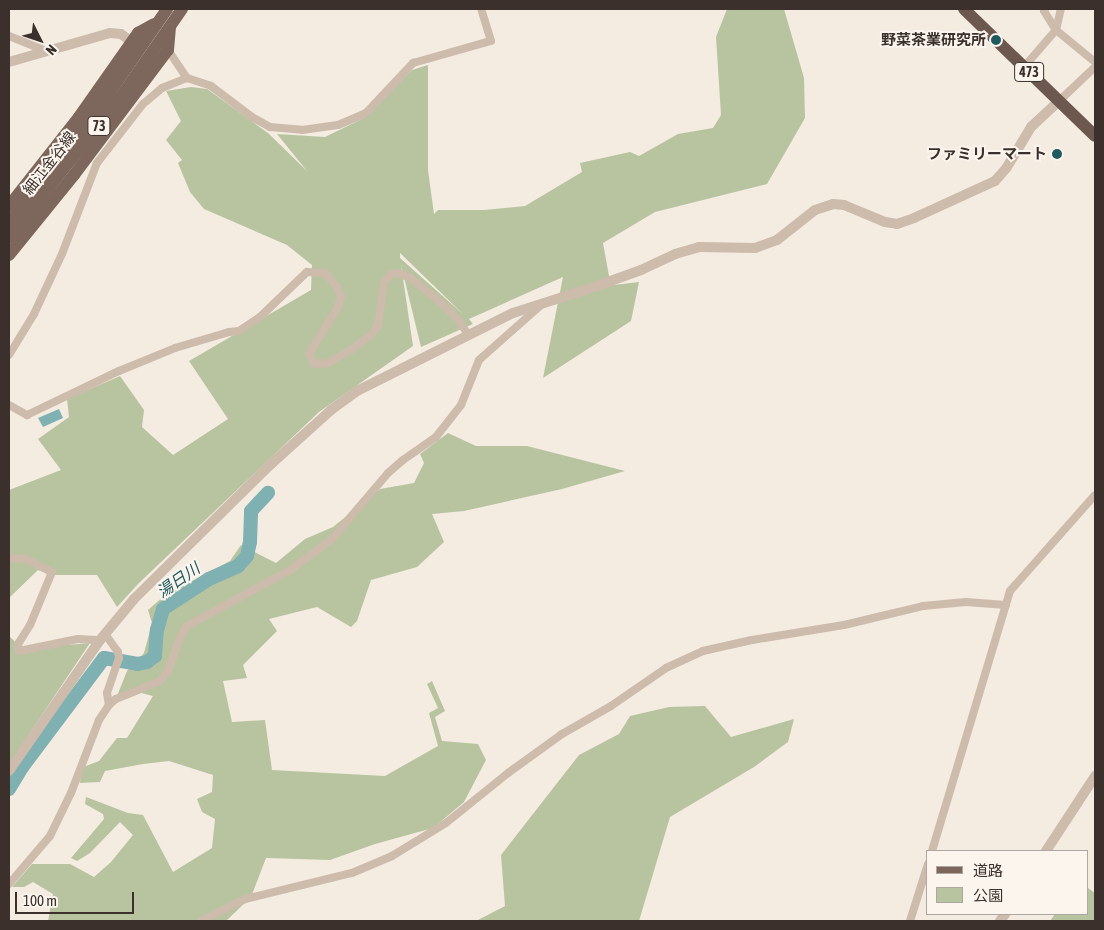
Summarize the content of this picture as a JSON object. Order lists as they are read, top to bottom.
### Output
{
  "streets": {
    "highway": ["473"],
    "main road": ["73", "細江金谷線"]
  },
  "crossings": [
    ["73", "細江金谷線"]
  ],
  "water": ["湯日川"],
  "places": ["野菜茶業研究所", "ファミリーマート"],
  "legend": ["道路", "公園"],
  "scale_bar": "100 m",
  "north": "bottom right"
}
